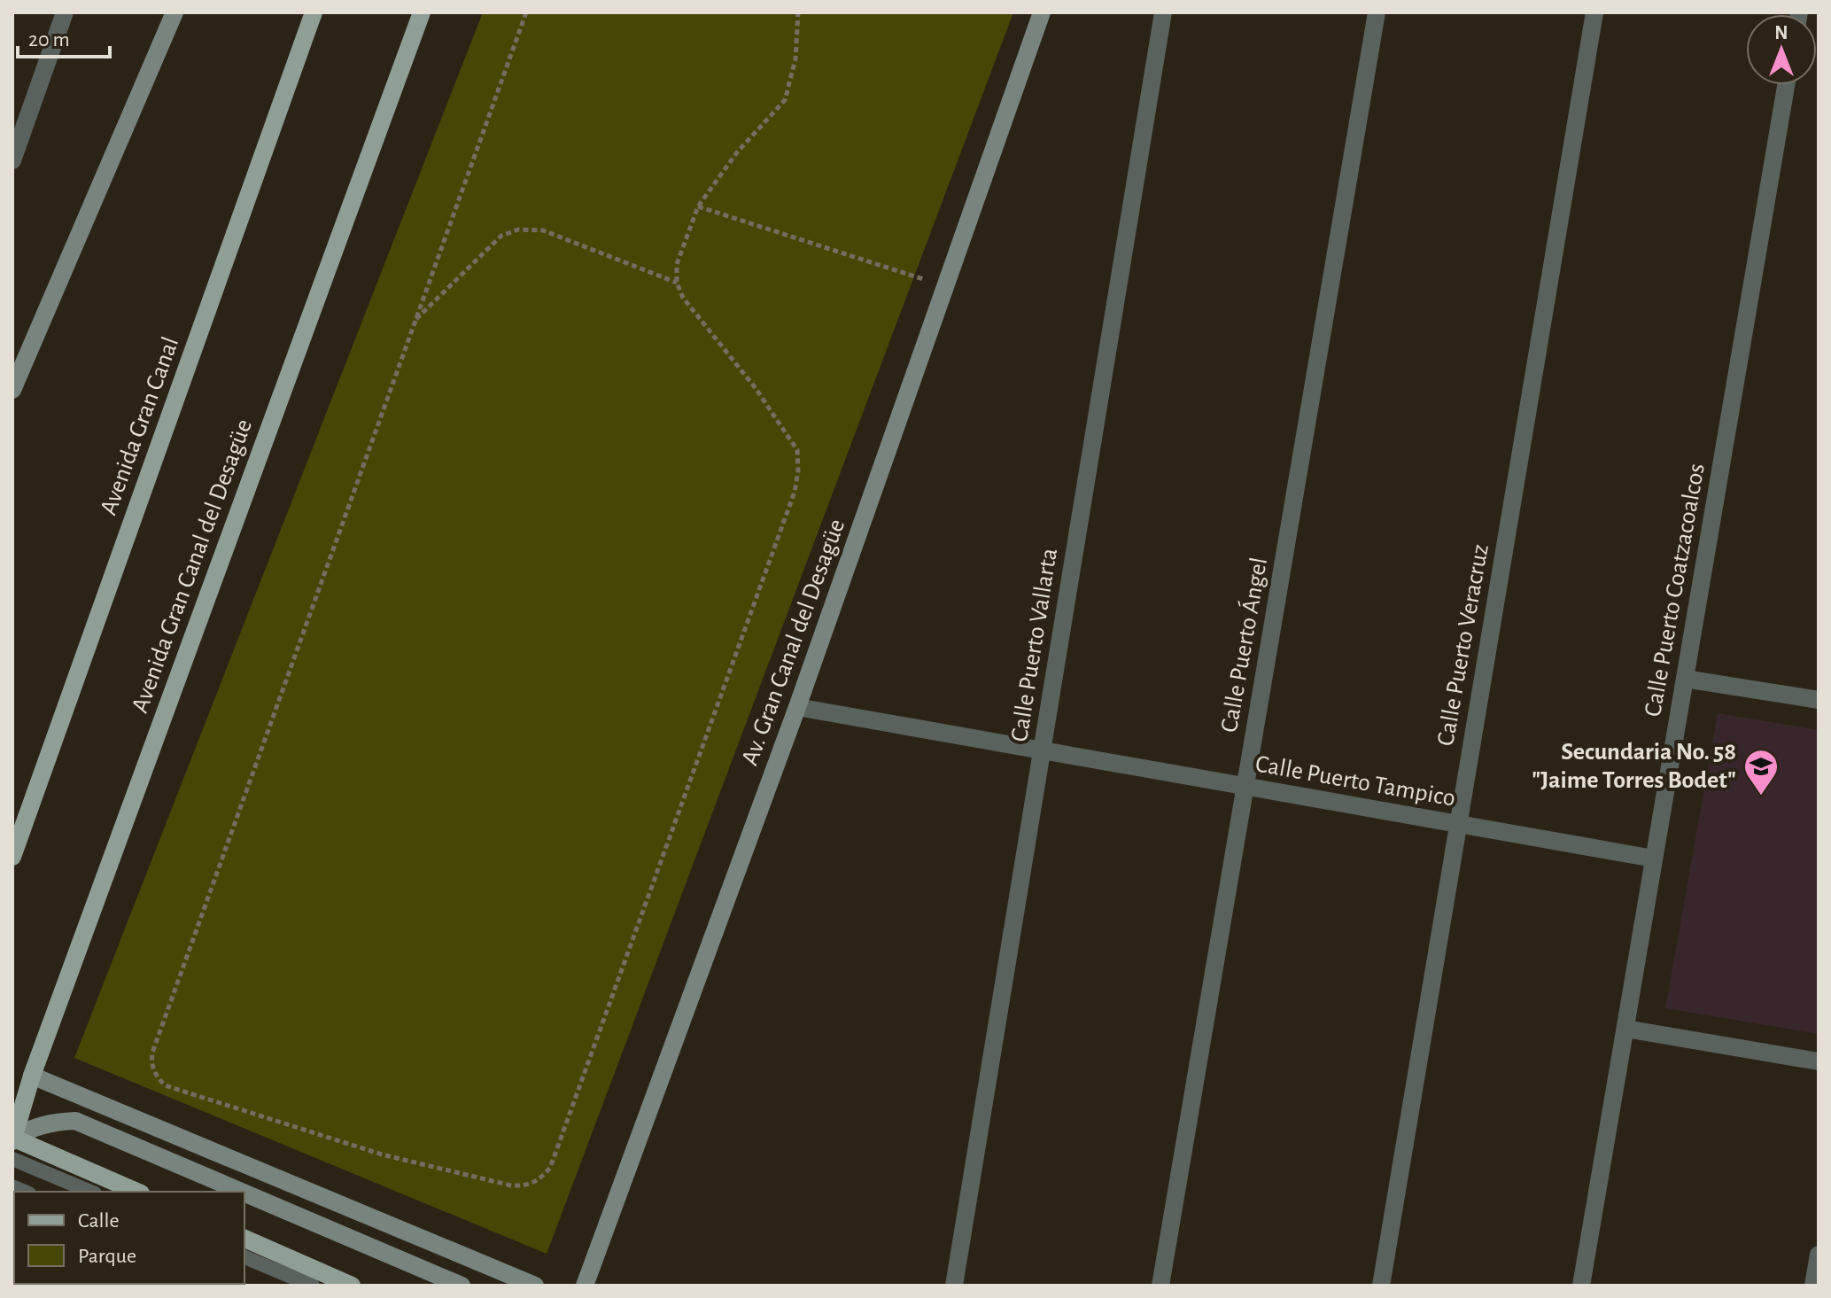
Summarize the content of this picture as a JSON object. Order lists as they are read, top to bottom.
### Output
{
  "streets": {
    "main road": ["Avenida Gran Canal", "Avenida Gran Canal del Desagüe"],
    "street": [
      "Calle Puerto Coatzacoalcos",
      "Av. Gran Canal del Desagüe",
      "Calle Puerto Vallarta",
      "Calle Puerto Ángel",
      "Calle Puerto Veracruz",
      "Calle Puerto Tampico"
    ]
  },
  "crossings": [
    ["Calle Puerto Coatzacoalcos", "Calle Puerto Tampico"],
    ["Av. Gran Canal del Desagüe", "Calle Puerto Tampico"],
    ["Calle Puerto Vallarta", "Calle Puerto Tampico"],
    ["Calle Puerto Ángel", "Calle Puerto Tampico"],
    ["Calle Puerto Veracruz", "Calle Puerto Tampico"]
  ],
  "places": {
    "school or university": ["Secundaria No. 58 \"Jaime Torres Bodet\""]
  },
  "legend": ["Calle", "Parque"],
  "scale_bar": "20 m",
  "north": "top"
}
